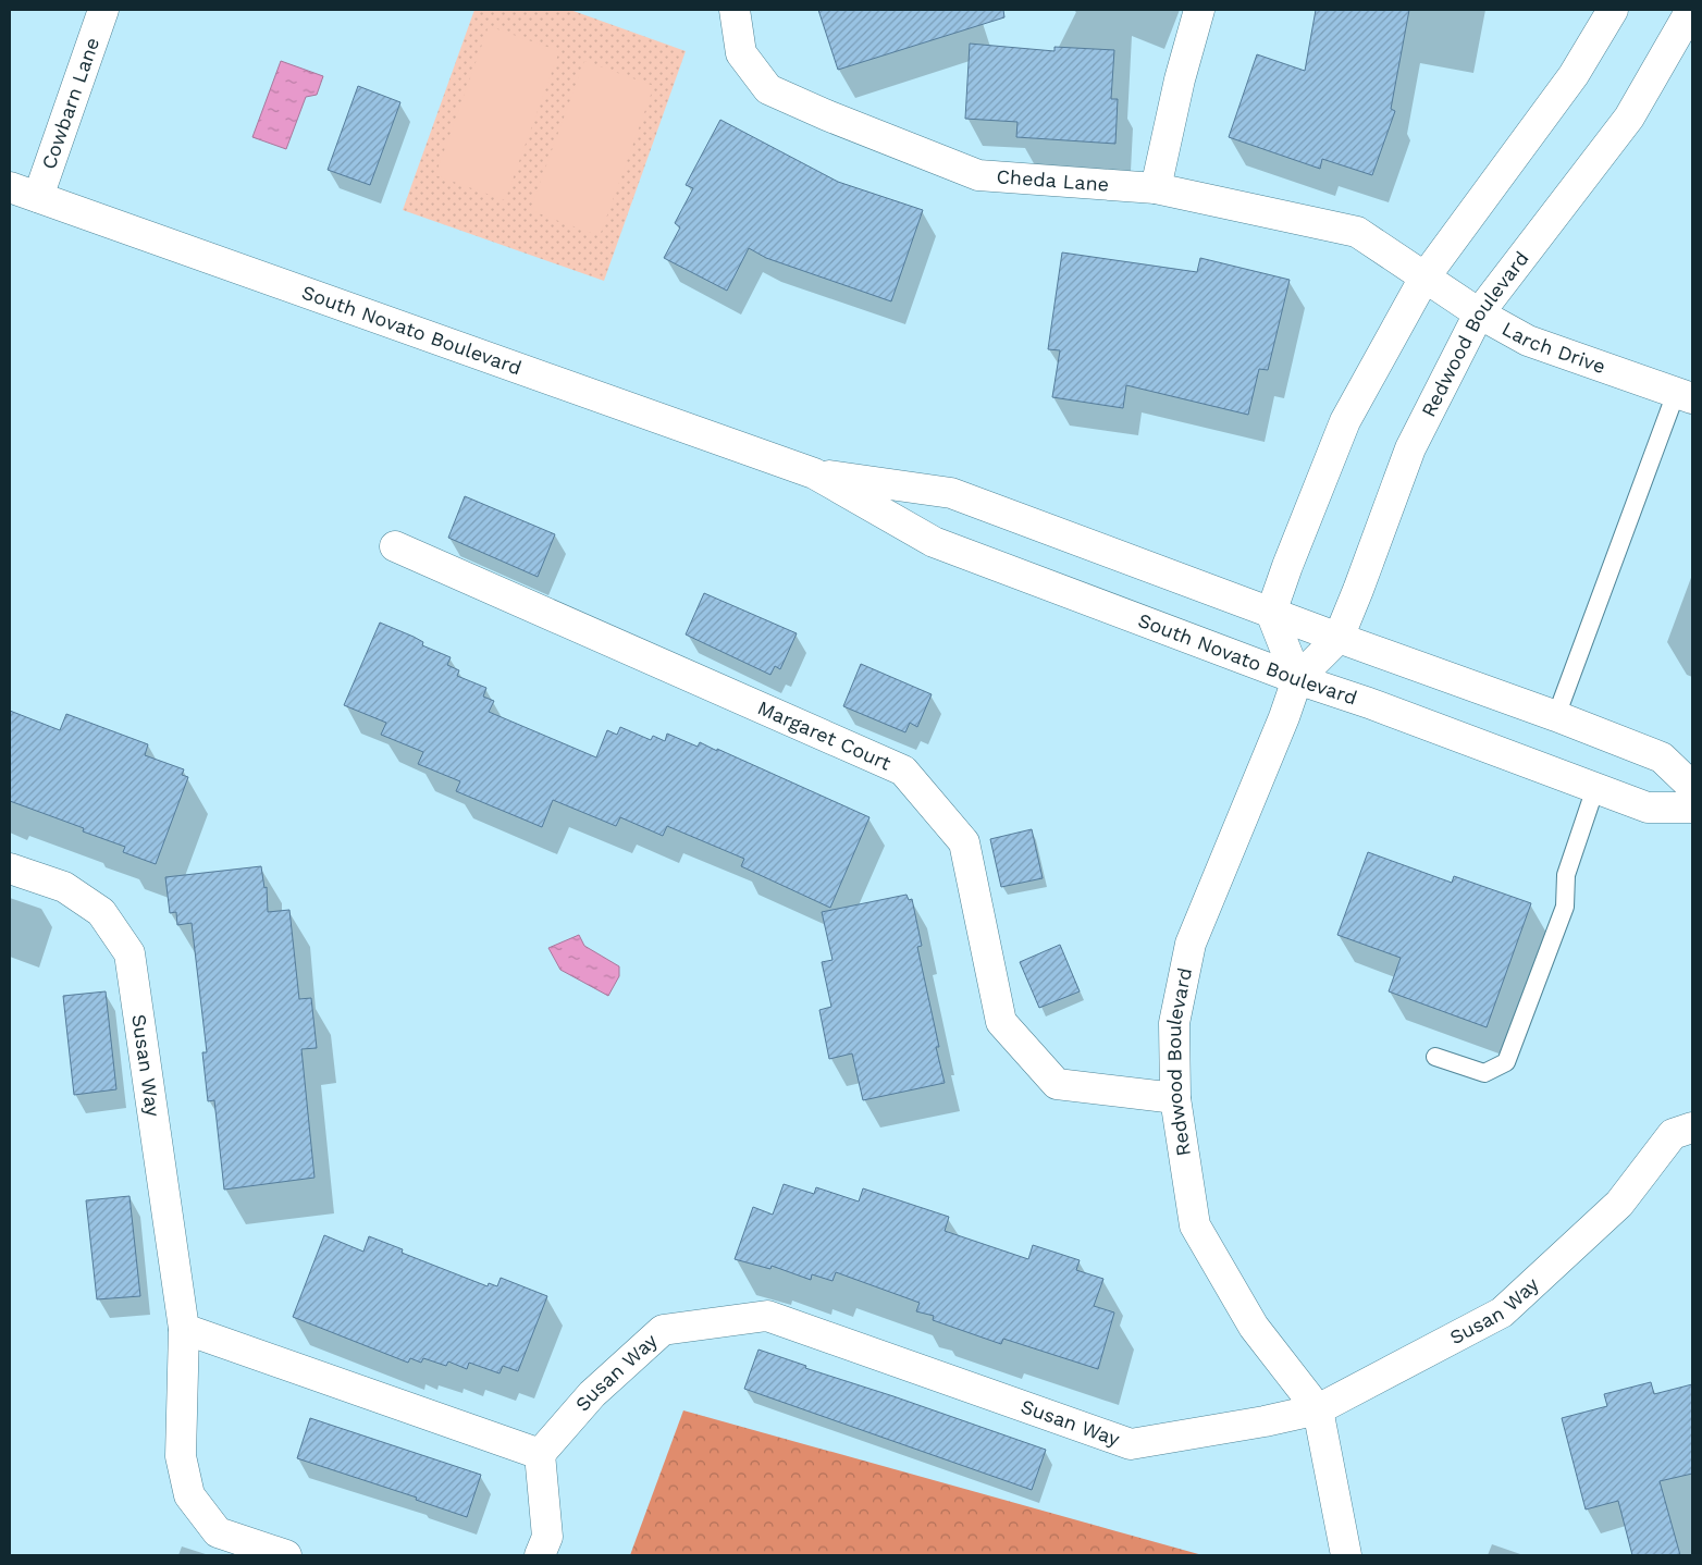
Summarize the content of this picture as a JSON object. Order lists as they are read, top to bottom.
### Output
{
  "streets": {
    "street": [
      "Cowbarn Lane",
      "Cheda Lane",
      "South Novato Boulevard",
      "Redwood Boulevard",
      "Larch Drive",
      "Margaret Court",
      "Susan Way"
    ]
  },
  "crossings": [
    ["Cowbarn Lane", "South Novato Boulevard"],
    ["Cheda Lane", "Larch Drive"],
    ["South Novato Boulevard", "Redwood Boulevard"],
    ["Redwood Boulevard", "Larch Drive"],
    ["Redwood Boulevard", "Margaret Court"],
    ["Redwood Boulevard", "Susan Way"]
  ]
}
